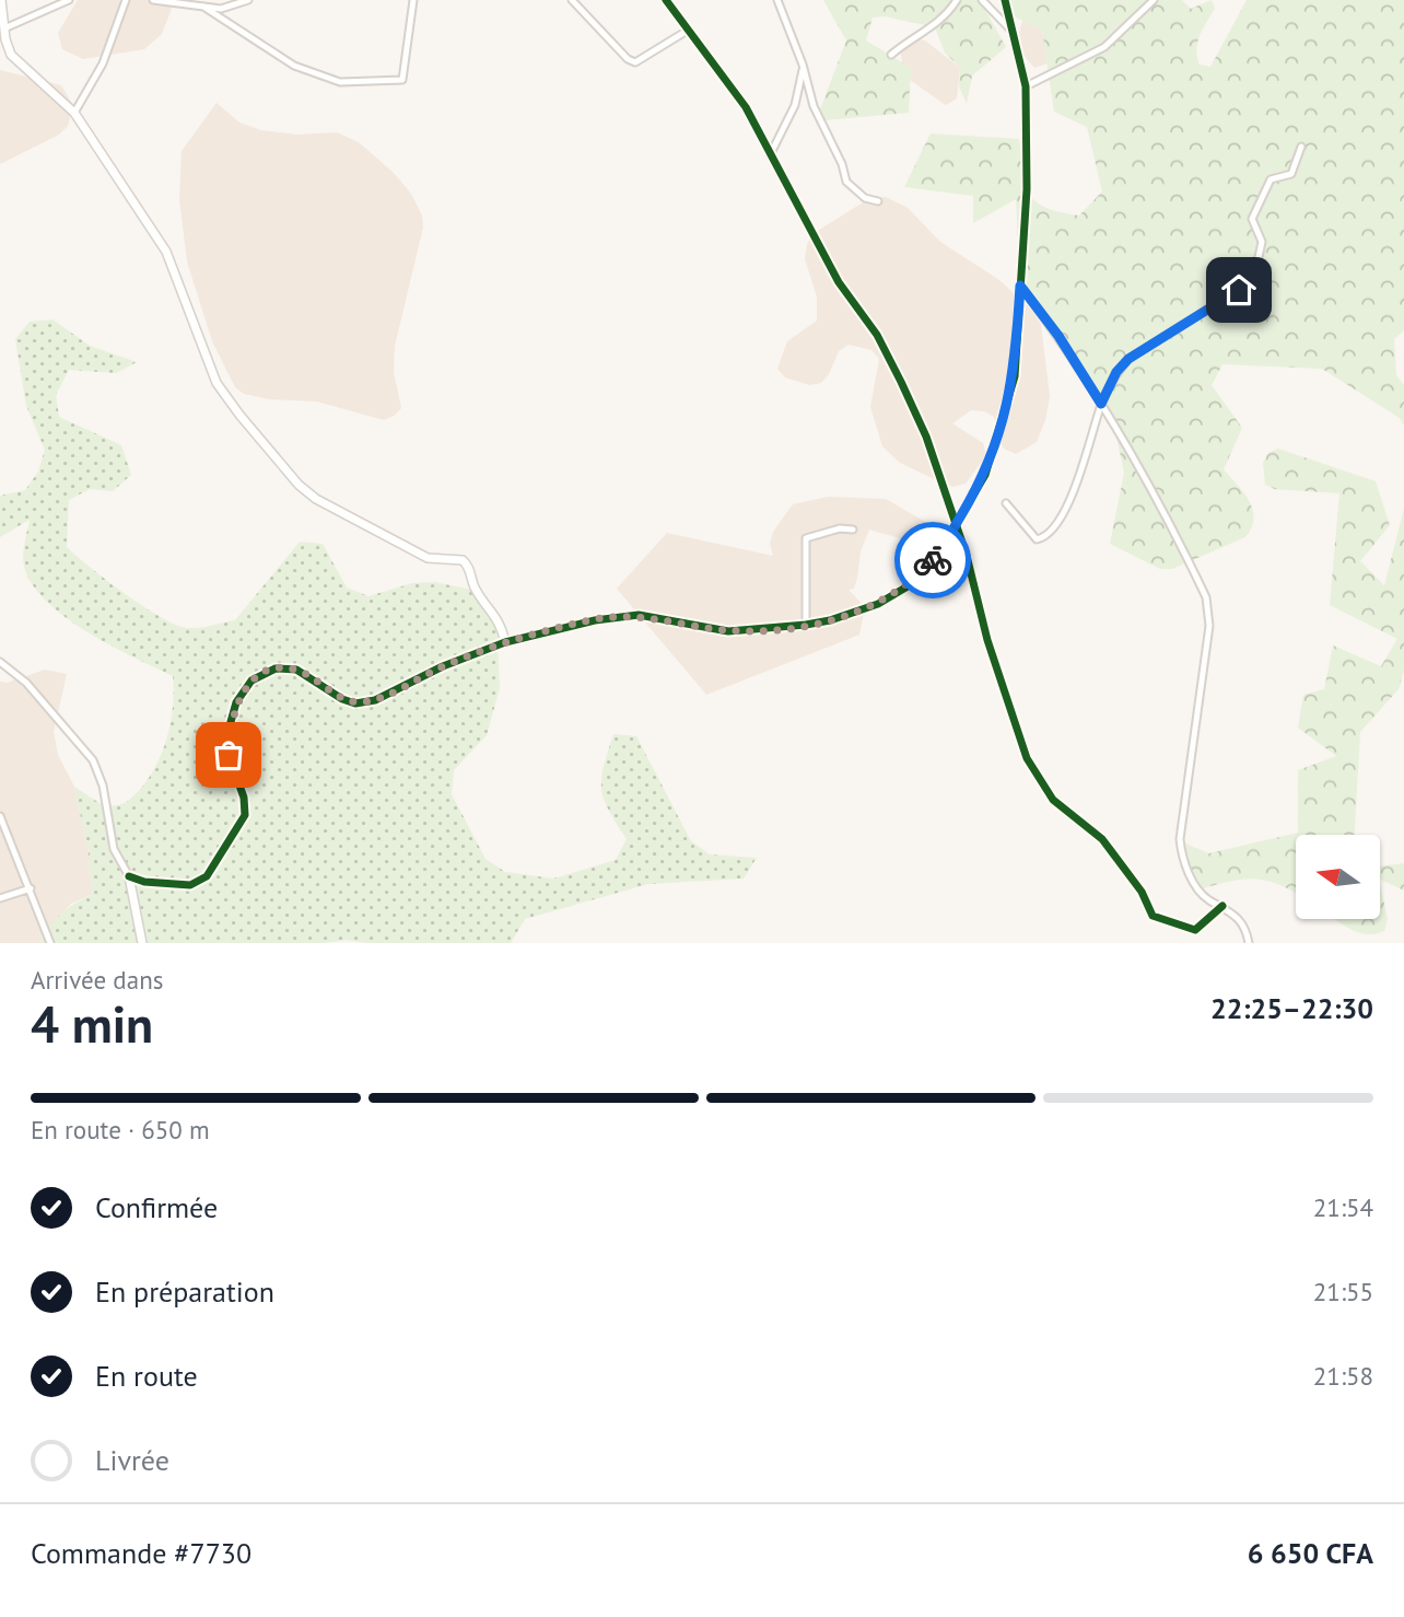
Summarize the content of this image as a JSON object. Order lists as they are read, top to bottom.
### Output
{
  "north": "left",
  "page": {
    "heading": ["4 min", "Arrivée dans", "22:25–22:30"],
    "panel": ["Commande #7730", "6 650 CFA"],
    "bar": "En route · 650 m",
    "list": [
      ["Confirmée", "21:54"],
      ["En préparation", "21:55"],
      ["En route", "21:58"],
      "Livrée"
    ]
  }
}
